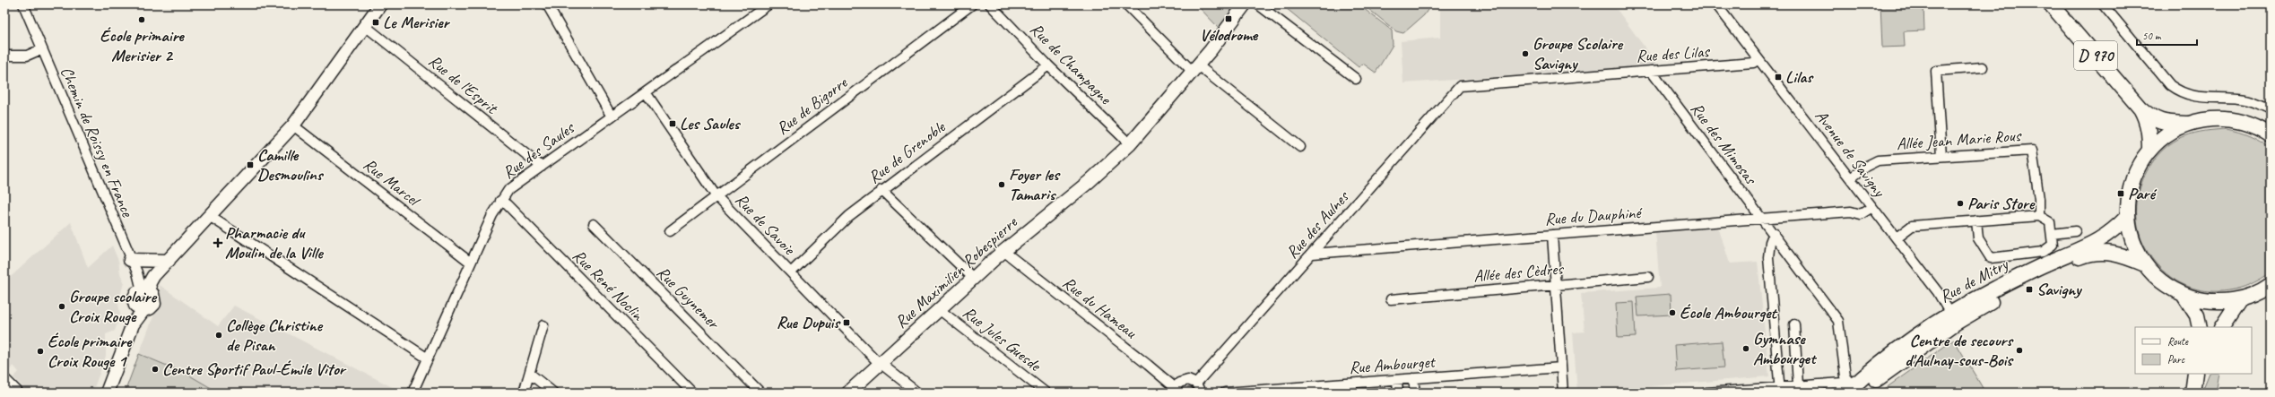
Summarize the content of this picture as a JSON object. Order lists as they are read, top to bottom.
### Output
{
  "streets": {
    "main road": ["D 970", "Rue de Mitry"],
    "street": [
      "Rue des Lilas",
      "Rue de Champagne",
      "Rue de l'Esprit",
      "Rue de Bigorre",
      "Allée Jean Marie Rous",
      "Chemin de Roissy en France",
      "Rue des Mimosas",
      "Rue des Saules",
      "Rue de Grenoble",
      "Avenue de Savigny",
      "Rue Marcel",
      "Rue du Dauphiné",
      "Rue de Savoie",
      "Rue des Aulnes",
      "Rue Maximilien Robespierre",
      "Allée des Cèdres",
      "Rue René Noclin",
      "Rue Guynemer",
      "Rue du Hameau",
      "Rue Jules Guesde",
      "Rue Ambourget"
    ]
  },
  "crossings": [
    ["Rue des Lilas", "Rue des Mimosas"],
    ["Rue des Lilas", "Avenue de Savigny"],
    ["Rue des Lilas", "Rue des Aulnes"],
    ["Rue de Champagne", "Rue de Grenoble"],
    ["Rue de Champagne", "Rue Maximilien Robespierre"],
    ["Rue de l'Esprit", "Rue des Saules"],
    ["Rue de Bigorre", "Rue de Savoie"],
    ["Allée Jean Marie Rous", "Avenue de Savigny"],
    ["Rue des Mimosas", "Rue du Dauphiné"],
    ["Rue des Mimosas", "Rue de Mitry"],
    ["Rue des Saules", "Rue Marcel"],
    ["Rue des Saules", "Rue de Savoie"],
    ["Rue des Saules", "Rue René Noclin"],
    ["Rue de Grenoble", "Rue de Savoie"],
    ["Avenue de Savigny", "Rue du Dauphiné"],
    ["Avenue de Savigny", "Rue de Mitry"],
    ["Rue du Dauphiné", "Rue des Aulnes"],
    ["Rue de Savoie", "Rue Maximilien Robespierre"],
    ["Rue Maximilien Robespierre", "Rue du Hameau"],
    ["Rue Maximilien Robespierre", "Rue Jules Guesde"]
  ],
  "places": {
    "transit": [
      "Vélodrome",
      "Le Merisier",
      "Lilas",
      "Les Saules",
      "Camille Desmoulins",
      "Paré",
      "Savigny",
      "Rue Dupuis"
    ],
    "other": [
      "École primaire Merisier 2",
      "Groupe Scolaire Savigny",
      "Foyer les Tamaris",
      "Paris Store",
      "Groupe scolaire Croix Rouge",
      "École Ambourget",
      "Collège Christine de Pisan",
      "Gymnase Ambourget",
      "Centre de secours d'Aulnay-sous-Bois",
      "École primaire Croix Rouge 1",
      "Centre Sportif Paul-Émile Vitor"
    ],
    "health": ["Pharmacie du Moulin de la Ville"]
  },
  "legend": ["Route", "Parc"],
  "scale_bar": "50 m"
}
